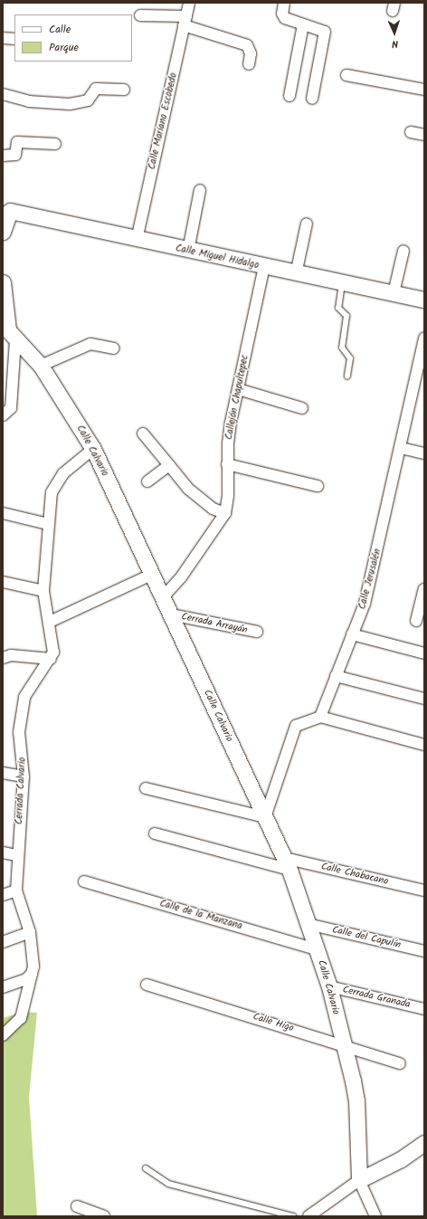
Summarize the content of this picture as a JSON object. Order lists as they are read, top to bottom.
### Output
{
  "streets": {
    "street": [
      "Calle Mariano Escobedo",
      "Calle Miguel Hidalgo",
      "Callejón Chapultepec",
      "Calle Calvario",
      "Calle Jerusalén",
      "Cerrada Arrayán",
      "Cerrada Calvario",
      "Calle Chabacano",
      "Calle de la Manzana",
      "Calle del Capulín",
      "Cerrada Granada",
      "Calle Higo"
    ]
  },
  "crossings": [
    ["Calle Mariano Escobedo", "Calle Miguel Hidalgo"],
    ["Calle Miguel Hidalgo", "Callejón Chapultepec"],
    ["Callejón Chapultepec", "Calle Calvario"],
    ["Calle Calvario", "Cerrada Arrayán"],
    ["Calle Calvario", "Calle Chabacano"],
    ["Calle Calvario", "Calle de la Manzana"],
    ["Calle Calvario", "Calle del Capulín"],
    ["Calle Calvario", "Cerrada Granada"],
    ["Calle Calvario", "Calle Higo"]
  ],
  "legend": ["Calle", "Parque"],
  "north": "bottom"
}
